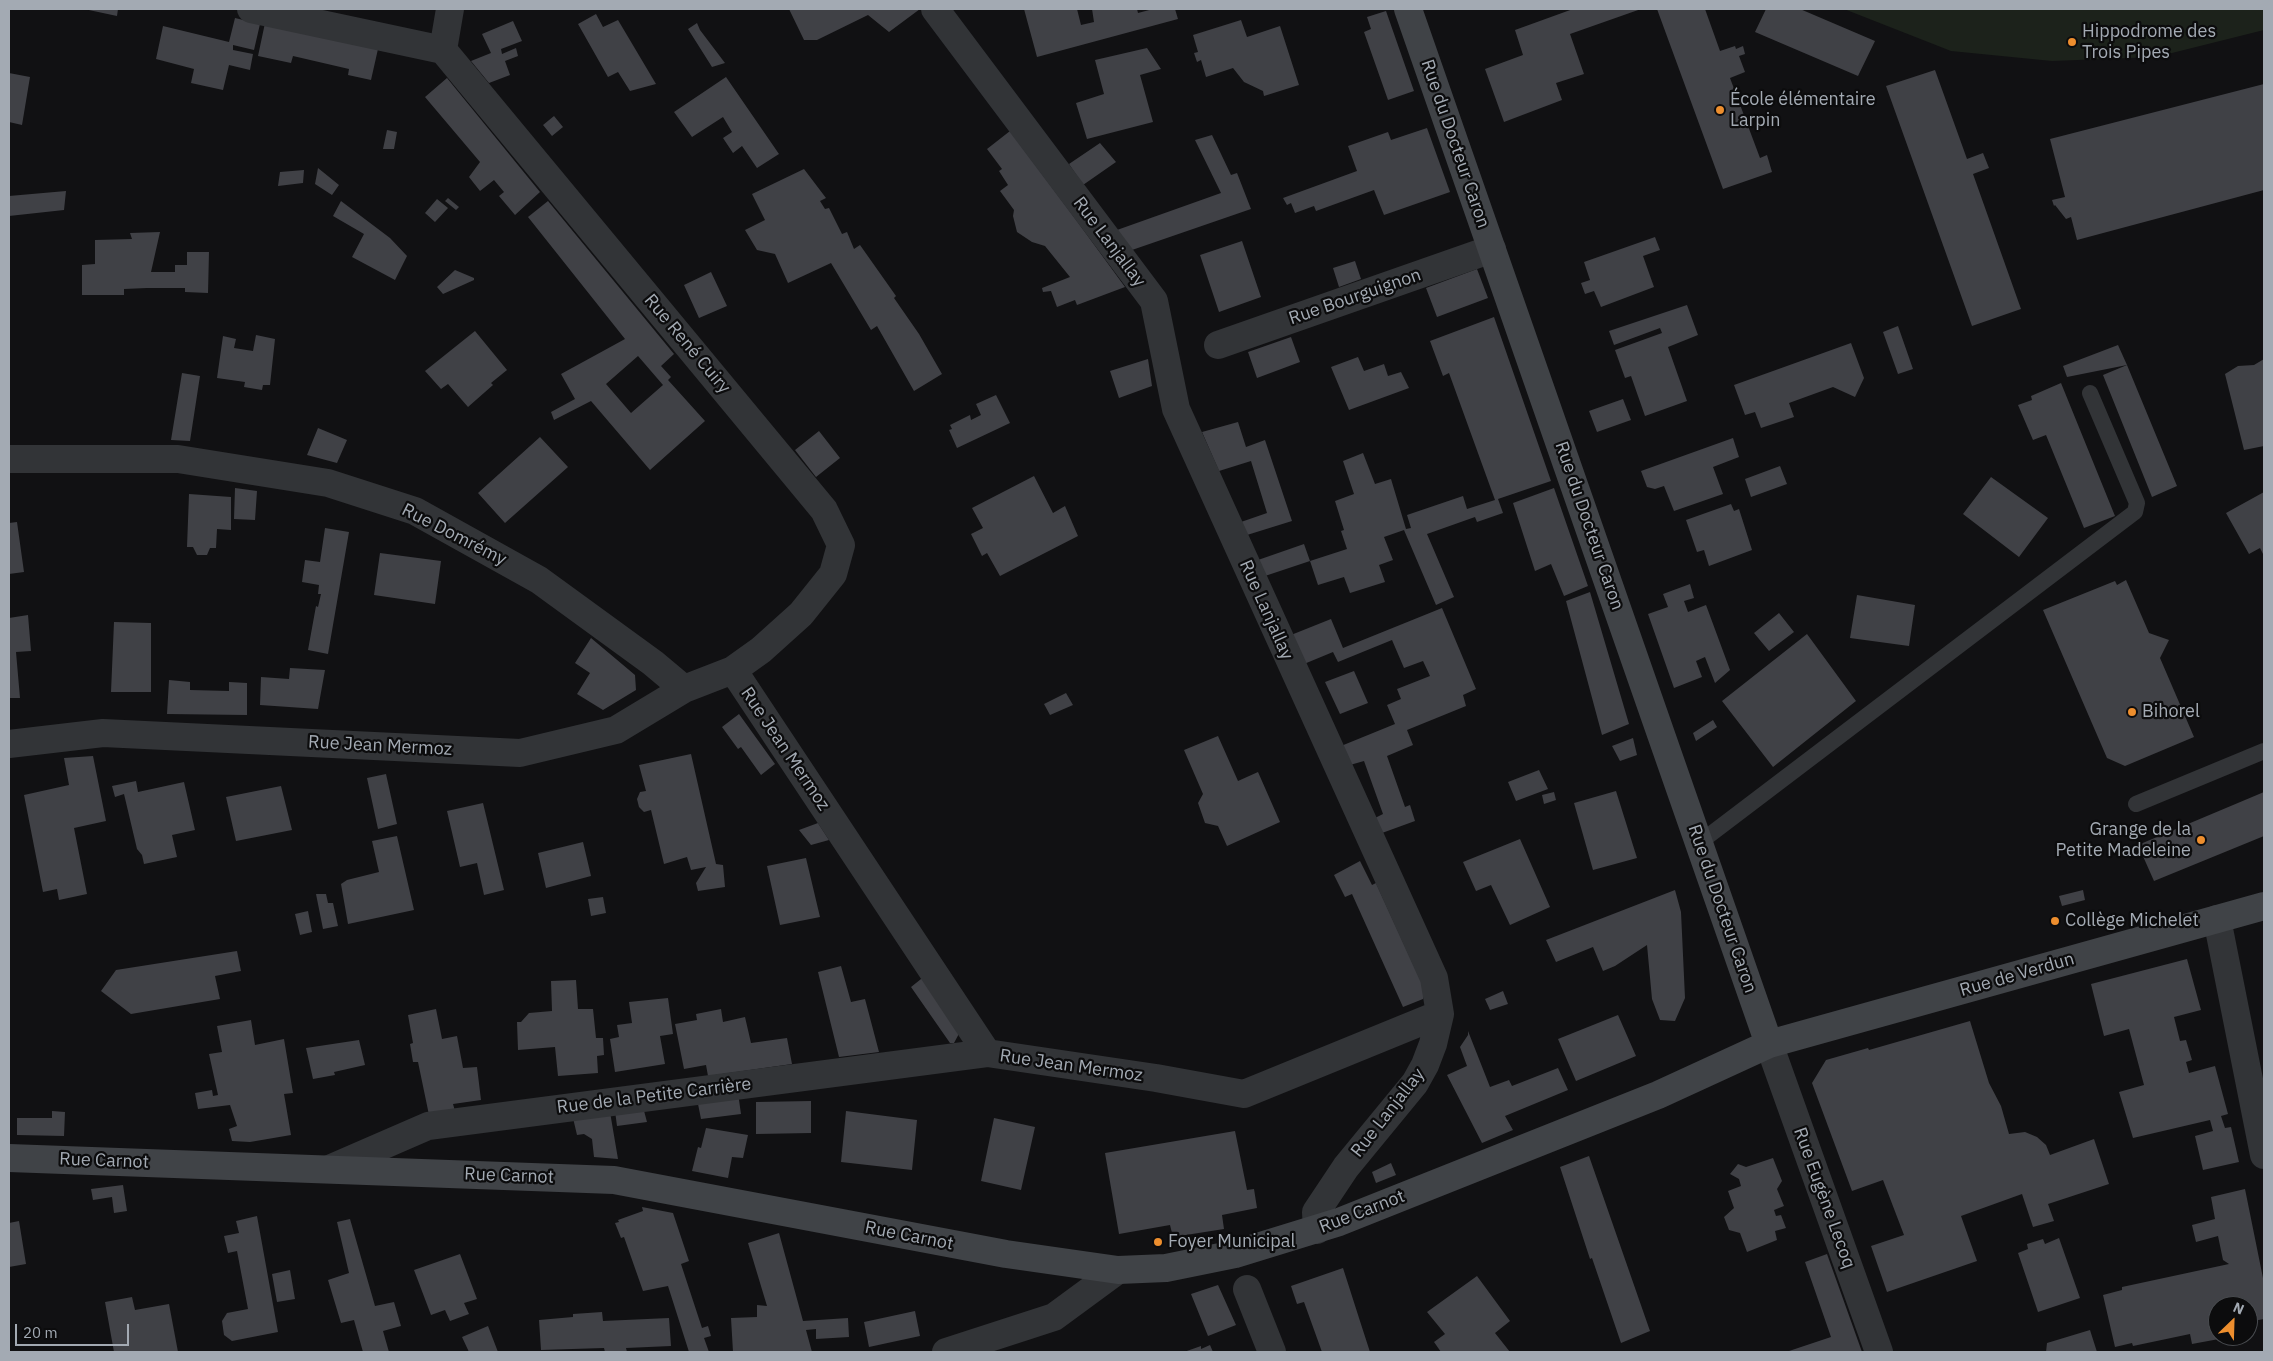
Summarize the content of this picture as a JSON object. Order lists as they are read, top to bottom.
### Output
{
  "streets": {
    "street": [
      "Rue du Docteur Caron",
      "Rue Lanjallay",
      "Rue Bourguignon",
      "Rue René Cuiry",
      "Rue Domrémy",
      "Rue Jean Mermoz",
      "Rue de Verdun",
      "Rue de la Petite Carrière",
      "Rue Carnot",
      "Rue Eugène Lecoq"
    ]
  },
  "crossings": [
    ["Rue du Docteur Caron", "Rue Bourguignon"],
    ["Rue du Docteur Caron", "Rue de Verdun"],
    ["Rue du Docteur Caron", "Rue Carnot"],
    ["Rue du Docteur Caron", "Rue Eugène Lecoq"],
    ["Rue Lanjallay", "Rue Jean Mermoz"],
    ["Rue Lanjallay", "Rue Carnot"],
    ["Rue René Cuiry", "Rue Jean Mermoz"],
    ["Rue Domrémy", "Rue Jean Mermoz"],
    ["Rue Jean Mermoz", "Rue de la Petite Carrière"],
    ["Rue de Verdun", "Rue Carnot"],
    ["Rue de Verdun", "Rue Eugène Lecoq"],
    ["Rue de la Petite Carrière", "Rue Carnot"],
    ["Rue Carnot", "Rue Eugène Lecoq"]
  ],
  "places": [
    "Hippodrome des Trois Pipes",
    "École élémentaire Larpin",
    "Bihorel",
    "Grange de la Petite Madeleine",
    "Collège Michelet",
    "Foyer Municipal"
  ],
  "scale_bar": "20 m",
  "north": "top right"
}
